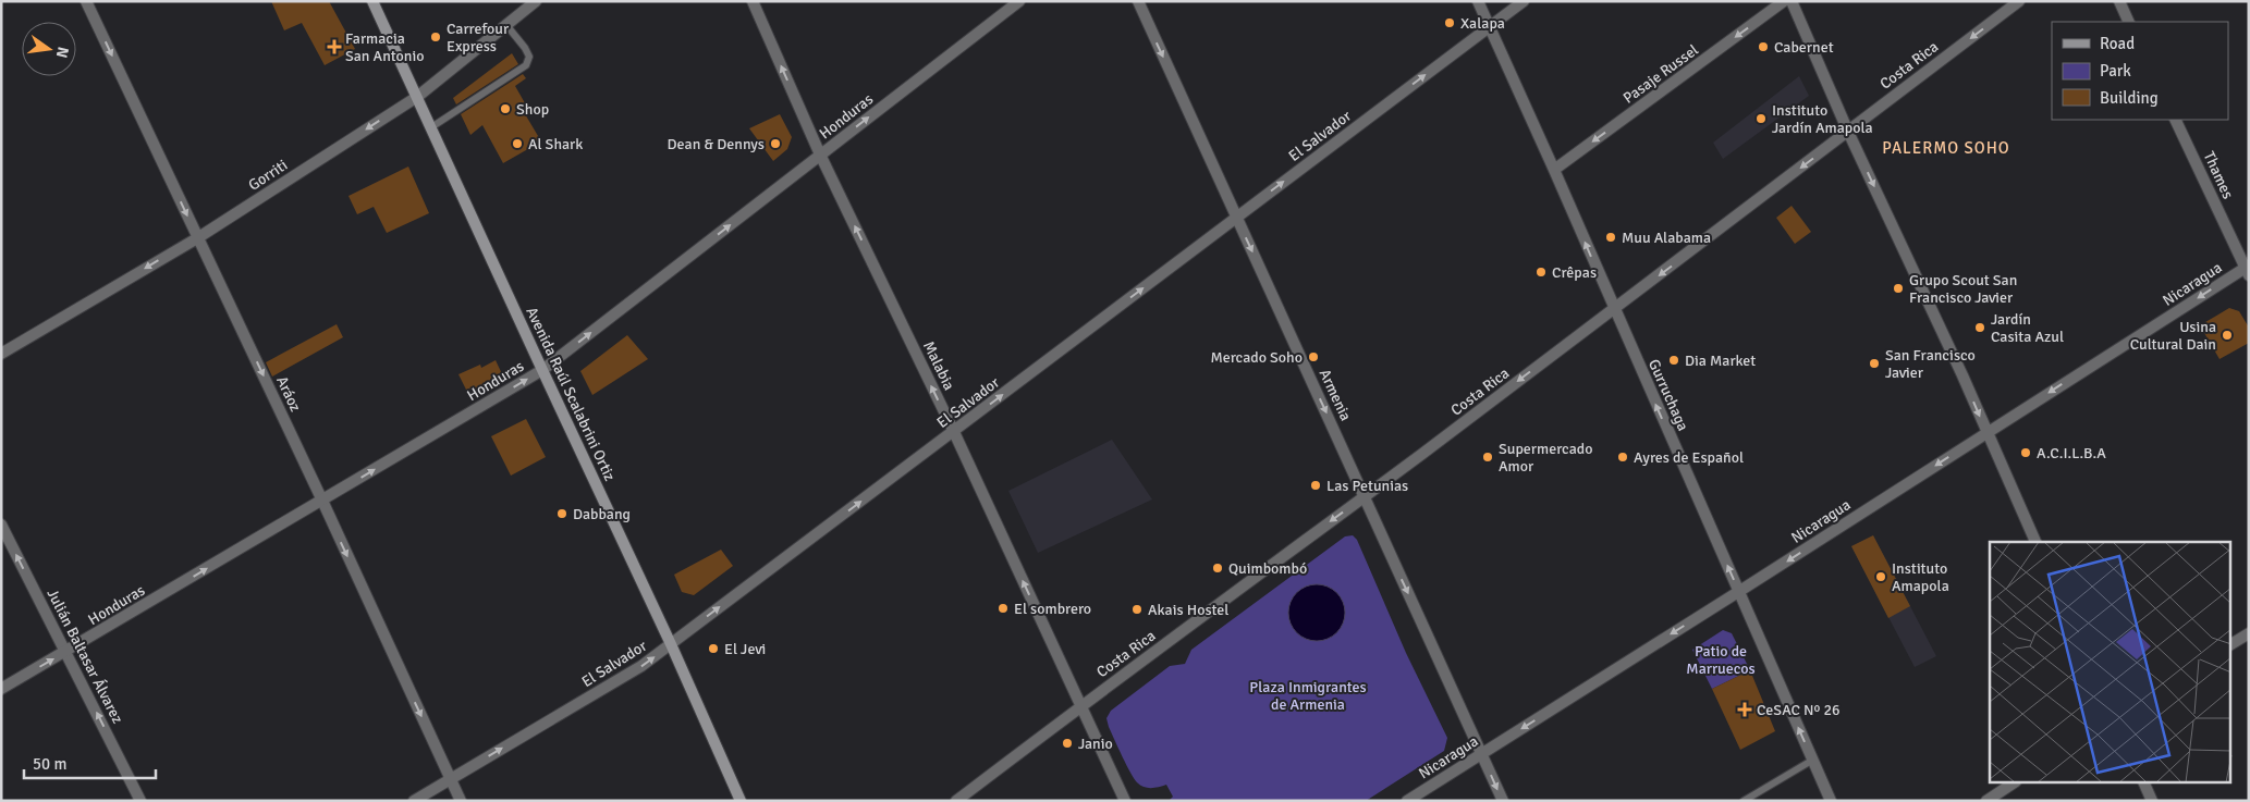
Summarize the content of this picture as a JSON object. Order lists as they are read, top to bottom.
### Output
{
  "streets": {
    "main road": ["Avenida Raúl Scalabrini Ortiz"],
    "street": [
      "Costa Rica",
      "Pasaje Russel",
      "Honduras",
      "El Salvador",
      "Gorriti",
      "Thames",
      "Nicaragua",
      "Malabia",
      "Aráoz",
      "Armenia",
      "Gurruchaga",
      "Julián Baltasar Álvarez"
    ]
  },
  "crossings": [
    ["Costa Rica", "Malabia"],
    ["Costa Rica", "Armenia"],
    ["Costa Rica", "Gurruchaga"],
    ["Pasaje Russel", "Gurruchaga"],
    ["Honduras", "Malabia"],
    ["Honduras", "Aráoz"],
    ["Honduras", "Avenida Raúl Scalabrini Ortiz"],
    ["Honduras", "Julián Baltasar Álvarez"],
    ["El Salvador", "Malabia"],
    ["El Salvador", "Aráoz"],
    ["El Salvador", "Avenida Raúl Scalabrini Ortiz"],
    ["El Salvador", "Armenia"],
    ["El Salvador", "Gurruchaga"],
    ["Gorriti", "Aráoz"],
    ["Gorriti", "Avenida Raúl Scalabrini Ortiz"],
    ["Thames", "Nicaragua"],
    ["Nicaragua", "Armenia"],
    ["Nicaragua", "Gurruchaga"]
  ],
  "one_way": [
    "Costa Rica",
    "Pasaje Russel",
    "Honduras",
    "El Salvador",
    "Gorriti",
    "Nicaragua",
    "Malabia",
    "Aráoz",
    "Armenia",
    "Gurruchaga",
    "Julián Baltasar Álvarez"
  ],
  "districts": ["PALERMO SOHO"],
  "parks": ["Patio de Marruecos", "Plaza Inmigrantes de Armenia"],
  "places": {
    "other": [
      "Xalapa",
      "Carrefour Express",
      "Cabernet",
      "Shop",
      "Instituto Jardín Amapola",
      "Al Shark",
      "Dean & Dennys",
      "Muu Alabama",
      "Crêpas",
      "Grupo Scout San Francisco Javier",
      "Jardín Casita Azul",
      "Usina Cultural Dain",
      "Mercado Soho",
      "Dia Market",
      "San Francisco Javier",
      "A.C.I.L.B.A",
      "Supermercado Amor",
      "Ayres de Español",
      "Las Petunias",
      "Dabbang",
      "Quimbombó",
      "Instituto Amapola",
      "El sombrero",
      "Akais Hostel",
      "El Jevi",
      "Janio"
    ],
    "health": ["Farmacia San Antonio", "CeSAC Nº 26"]
  },
  "legend": ["Road", "Park", "Building"],
  "scale_bar": "50 m",
  "north": "right"
}
